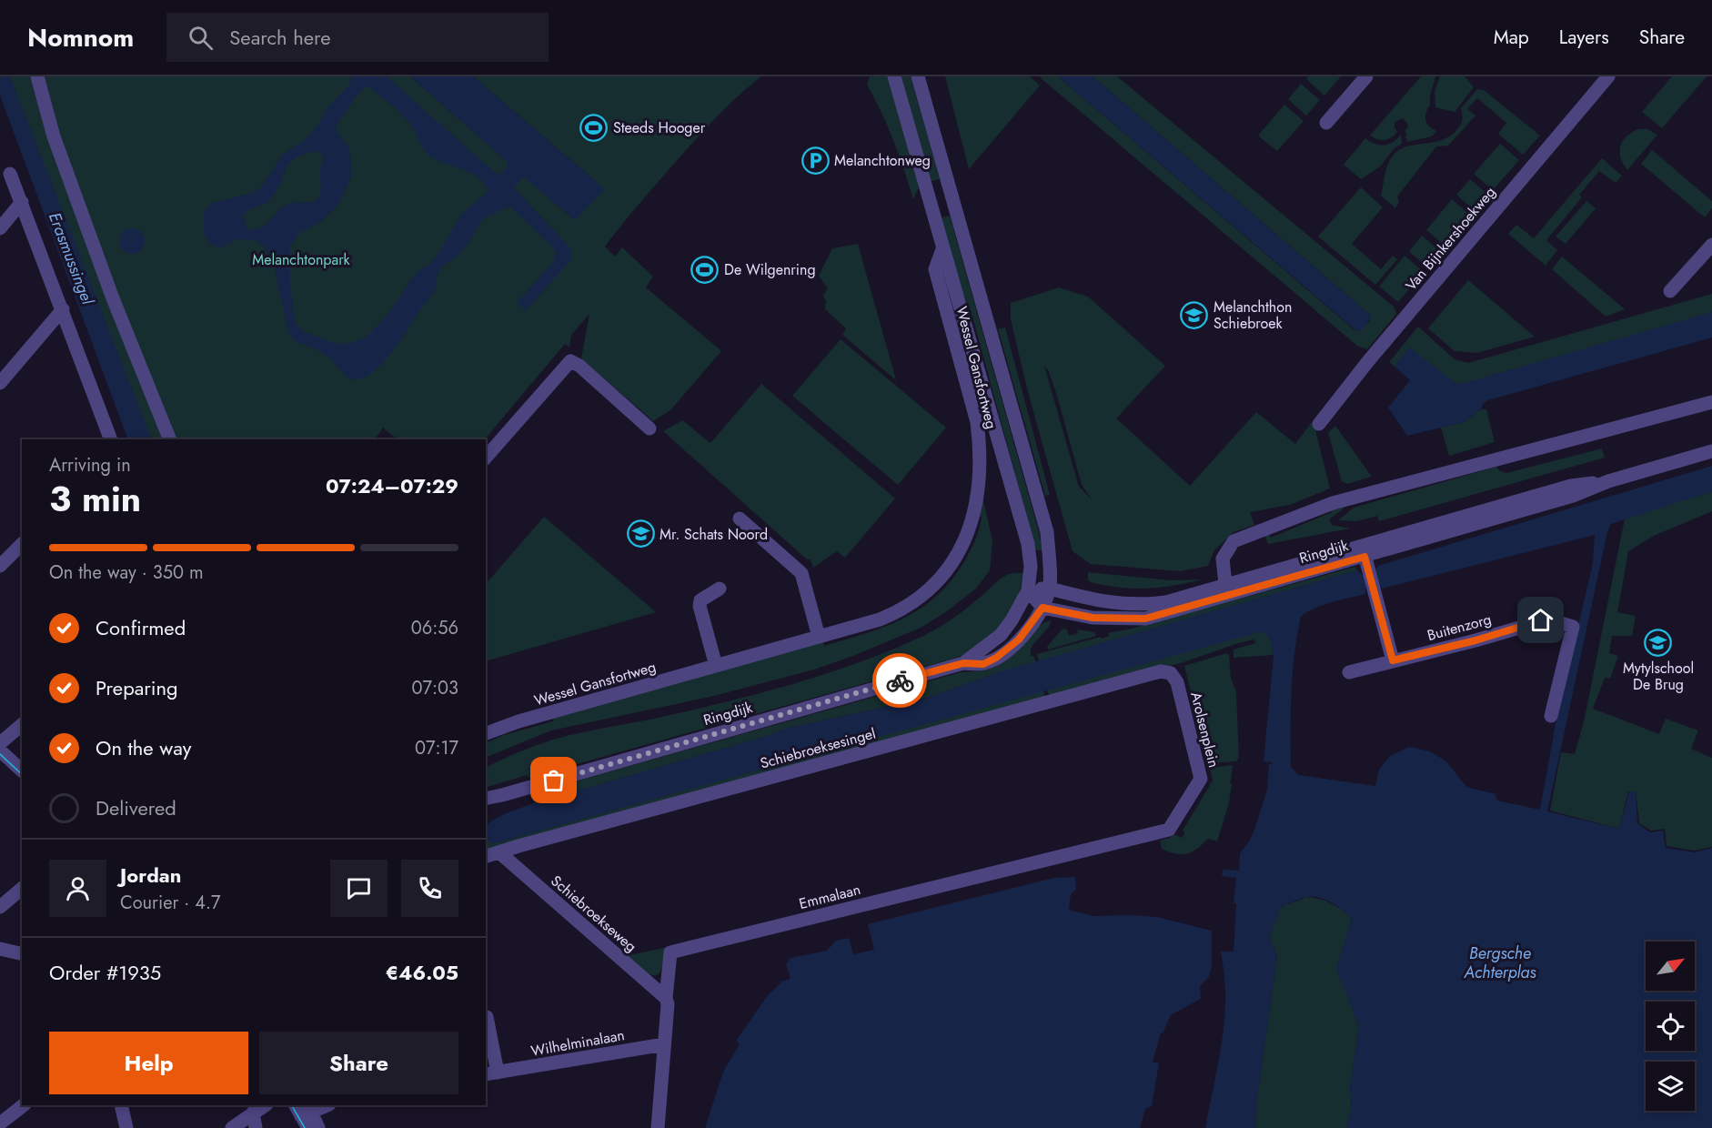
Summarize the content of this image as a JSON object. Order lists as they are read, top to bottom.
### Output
{
  "streets": {
    "street": [
      "Van Bijnkershoekweg",
      "Wessel Gansfortweg",
      "Ringdijk",
      "Buitenzorg",
      "Arolsenplein",
      "Schiebroeksesingel",
      "Emmalaan",
      "Schiebroekseweg",
      "Wilhelminalaan"
    ]
  },
  "crossings": [
    ["Arolsenplein", "Schiebroeksesingel"],
    ["Arolsenplein", "Emmalaan"],
    ["Schiebroeksesingel", "Schiebroekseweg"],
    ["Emmalaan", "Schiebroekseweg"],
    ["Emmalaan", "Wilhelminalaan"]
  ],
  "water": ["Erasmussingel", "Bergsche Achterplas"],
  "parks": ["Melanchtonpark"],
  "places": {
    "sports": ["Steeds Hooger", "De Wilgenring"],
    "parking": ["Melanchtonweg"],
    "school or university": ["Melanchthon Schiebroek", "Mr. Schats Noord", "Mytylschool De Brug"]
  },
  "north": "top right",
  "page": {
    "header": "Nomnom",
    "search": "Search here",
    "nav": ["Map", "Layers", "Share"],
    "heading": ["3 min", "Arriving in", "07:24–07:29"],
    "panel": [
      "Jordan",
      "Courier · 4.7",
      "Order #1935",
      "€46.05"
    ],
    "bar": "On the way · 350 m",
    "list": [
      ["Confirmed", "06:56"],
      ["Preparing", "07:03"],
      ["On the way", "07:17"],
      "Delivered"
    ],
    "buttons": ["Help", "Share"]
  }
}
